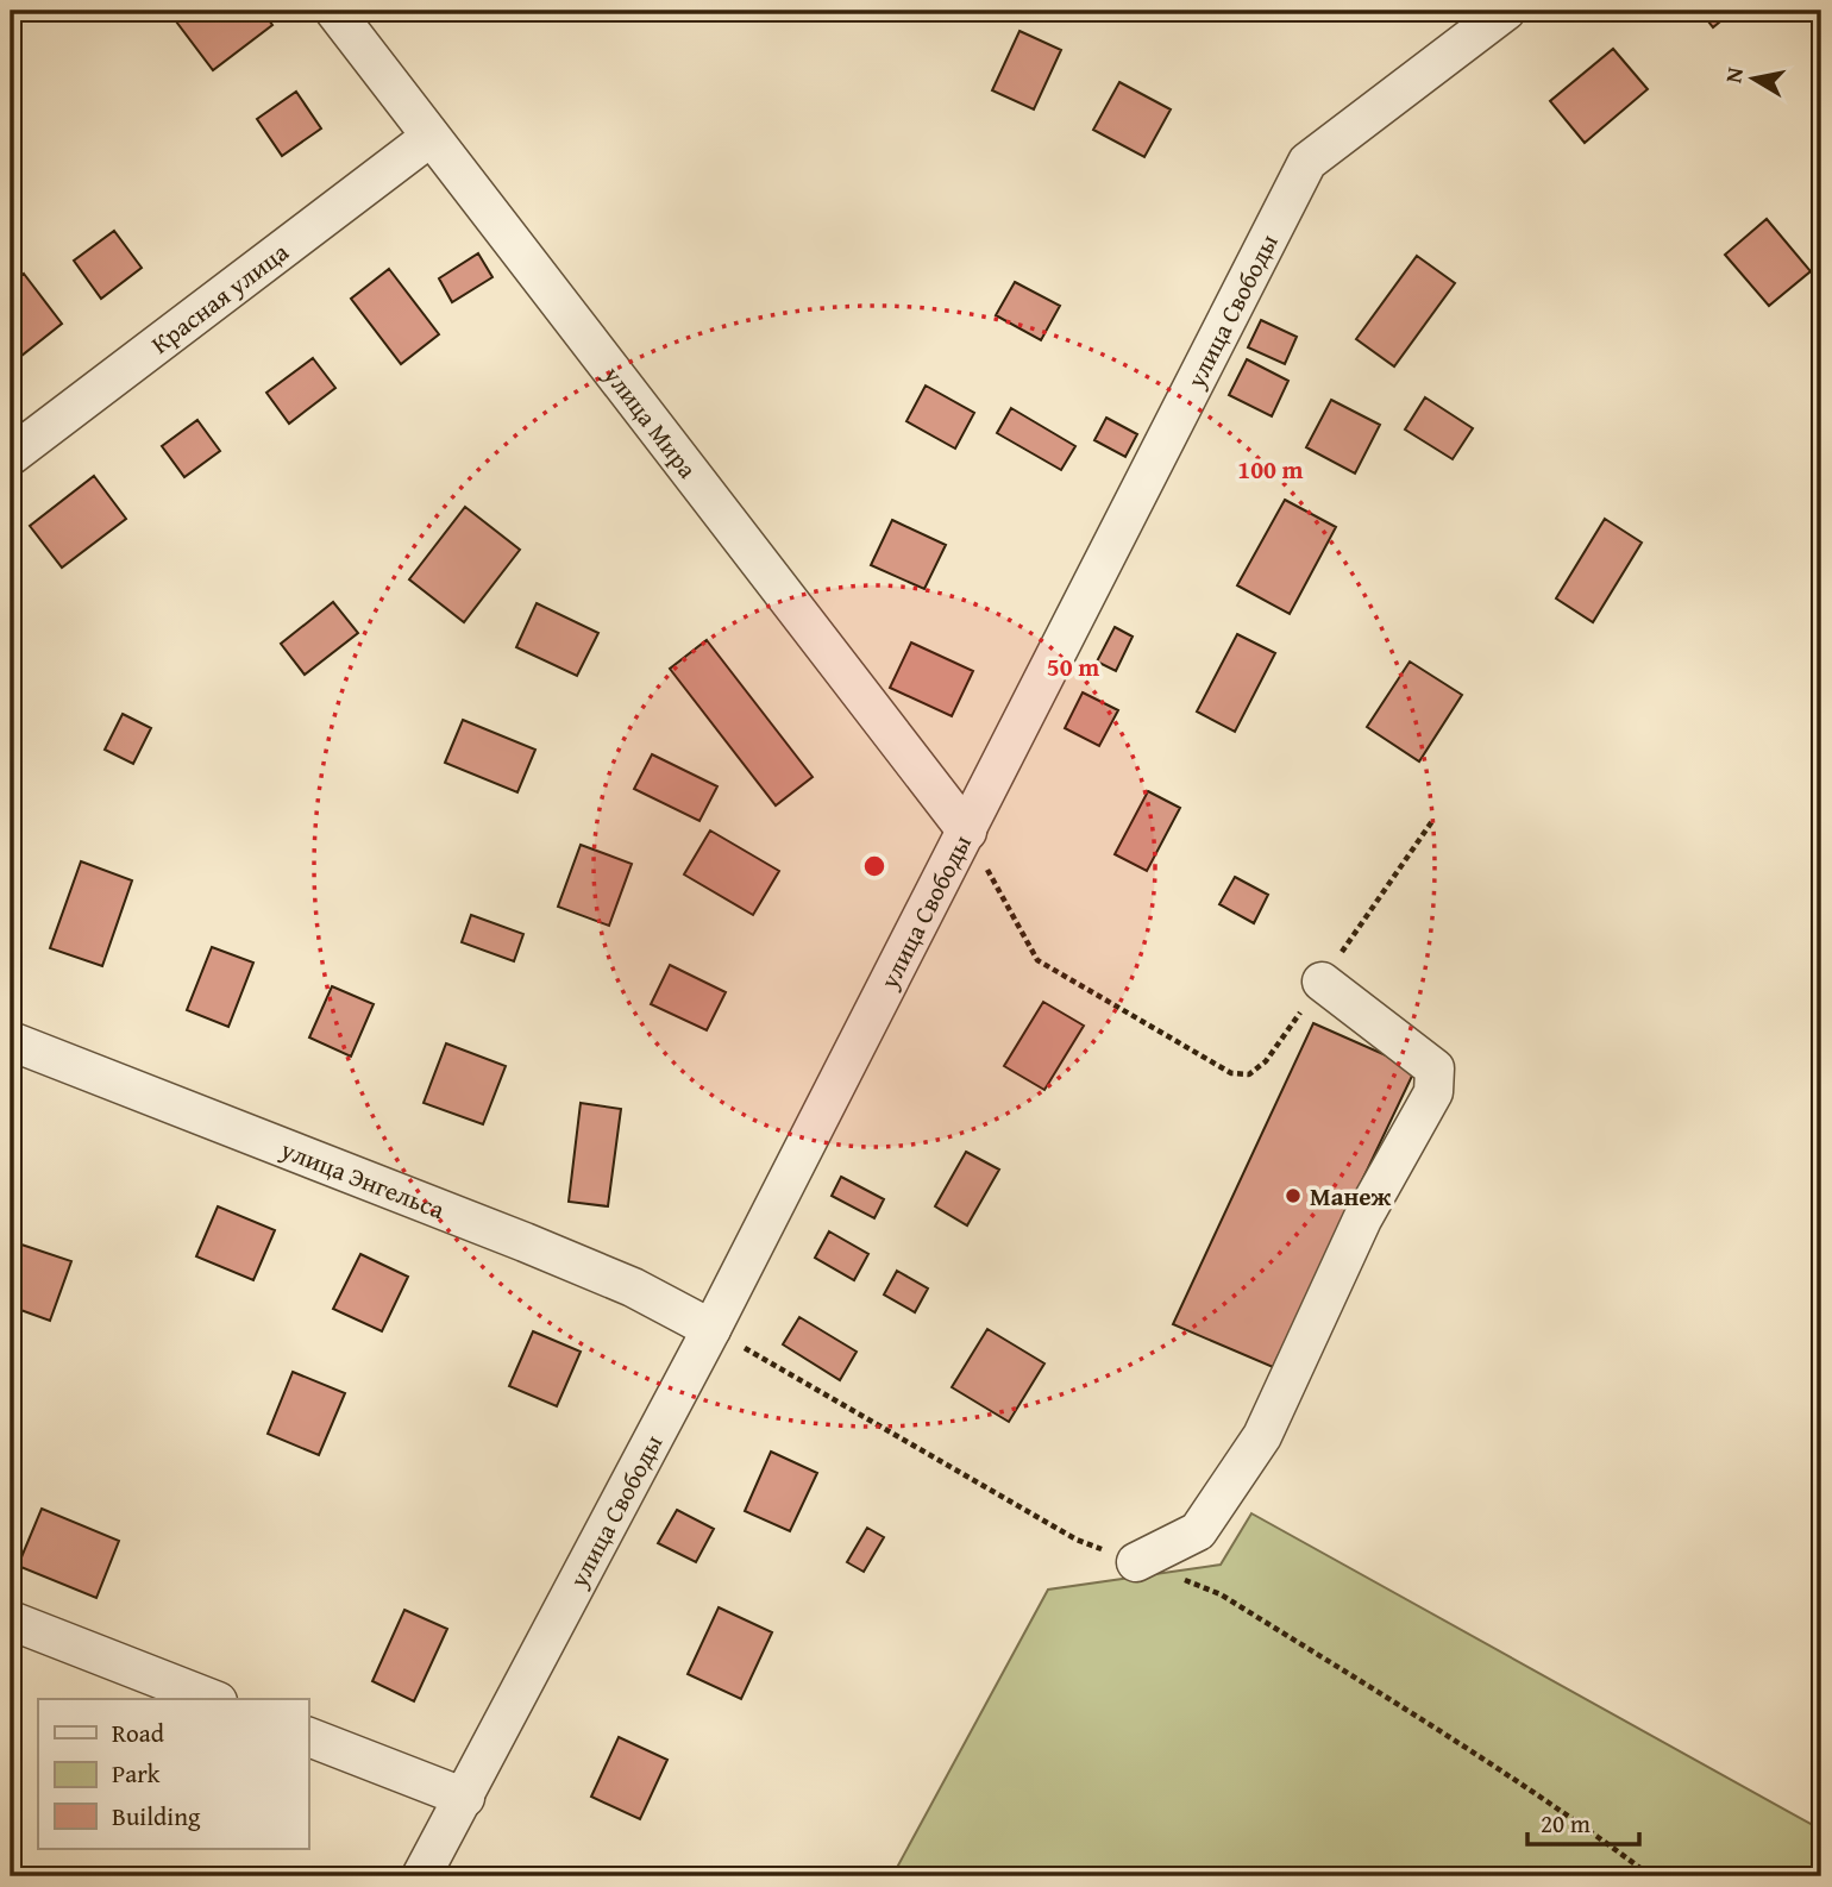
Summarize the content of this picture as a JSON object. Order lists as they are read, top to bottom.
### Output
{
  "streets": {
    "street": [
      "Красная улица",
      "улица Свободы",
      "улица Мира",
      "улица Энгельса"
    ]
  },
  "crossings": [
    ["Красная улица", "улица Мира"],
    ["улица Свободы", "улица Мира"],
    ["улица Свободы", "улица Энгельса"]
  ],
  "places": ["Манеж"],
  "legend": ["Road", "Park", "Building"],
  "scale_bar": "20 m",
  "north": "left",
  "rings": ["100 m", "50 m"]
}
